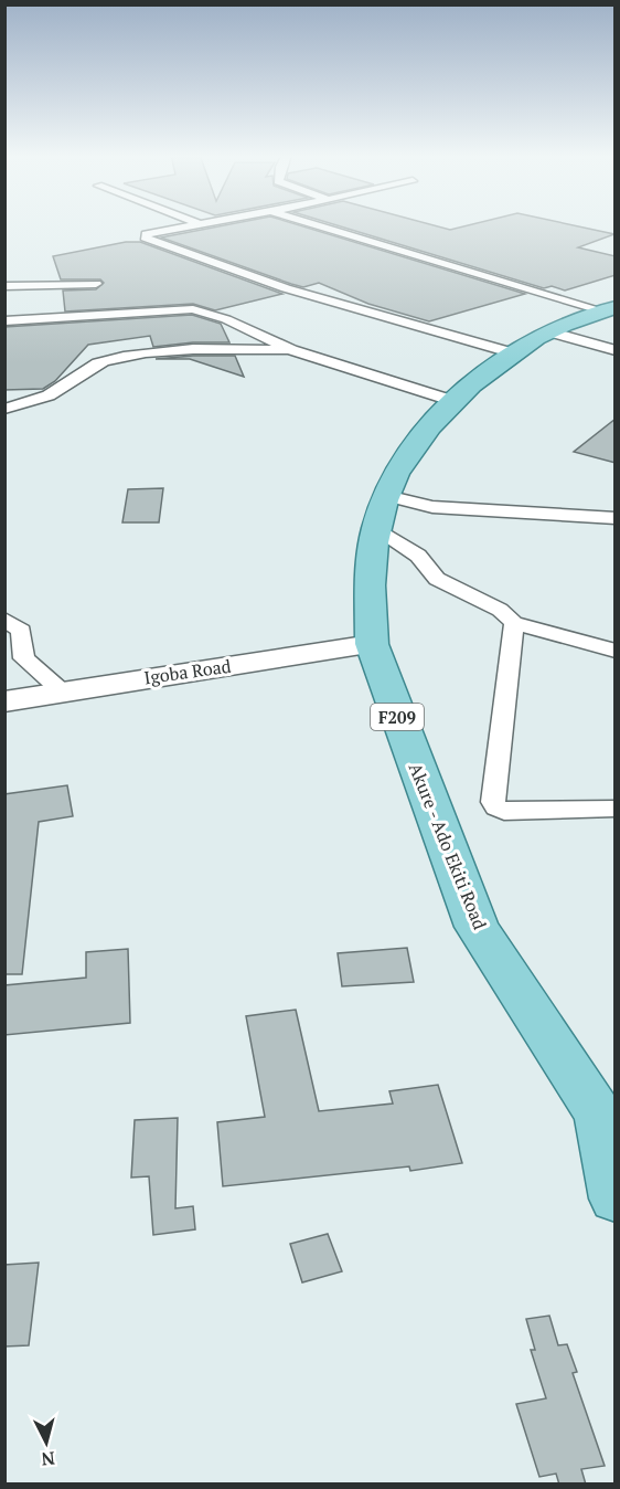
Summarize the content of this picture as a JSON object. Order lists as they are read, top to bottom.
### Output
{
  "streets": {
    "main road": ["F209", "Akure - Ado Ekiti Road"],
    "street": ["Igoba Road"]
  },
  "crossings": [
    ["Igoba Road", "Akure - Ado Ekiti Road"]
  ],
  "north": "bottom"
}
